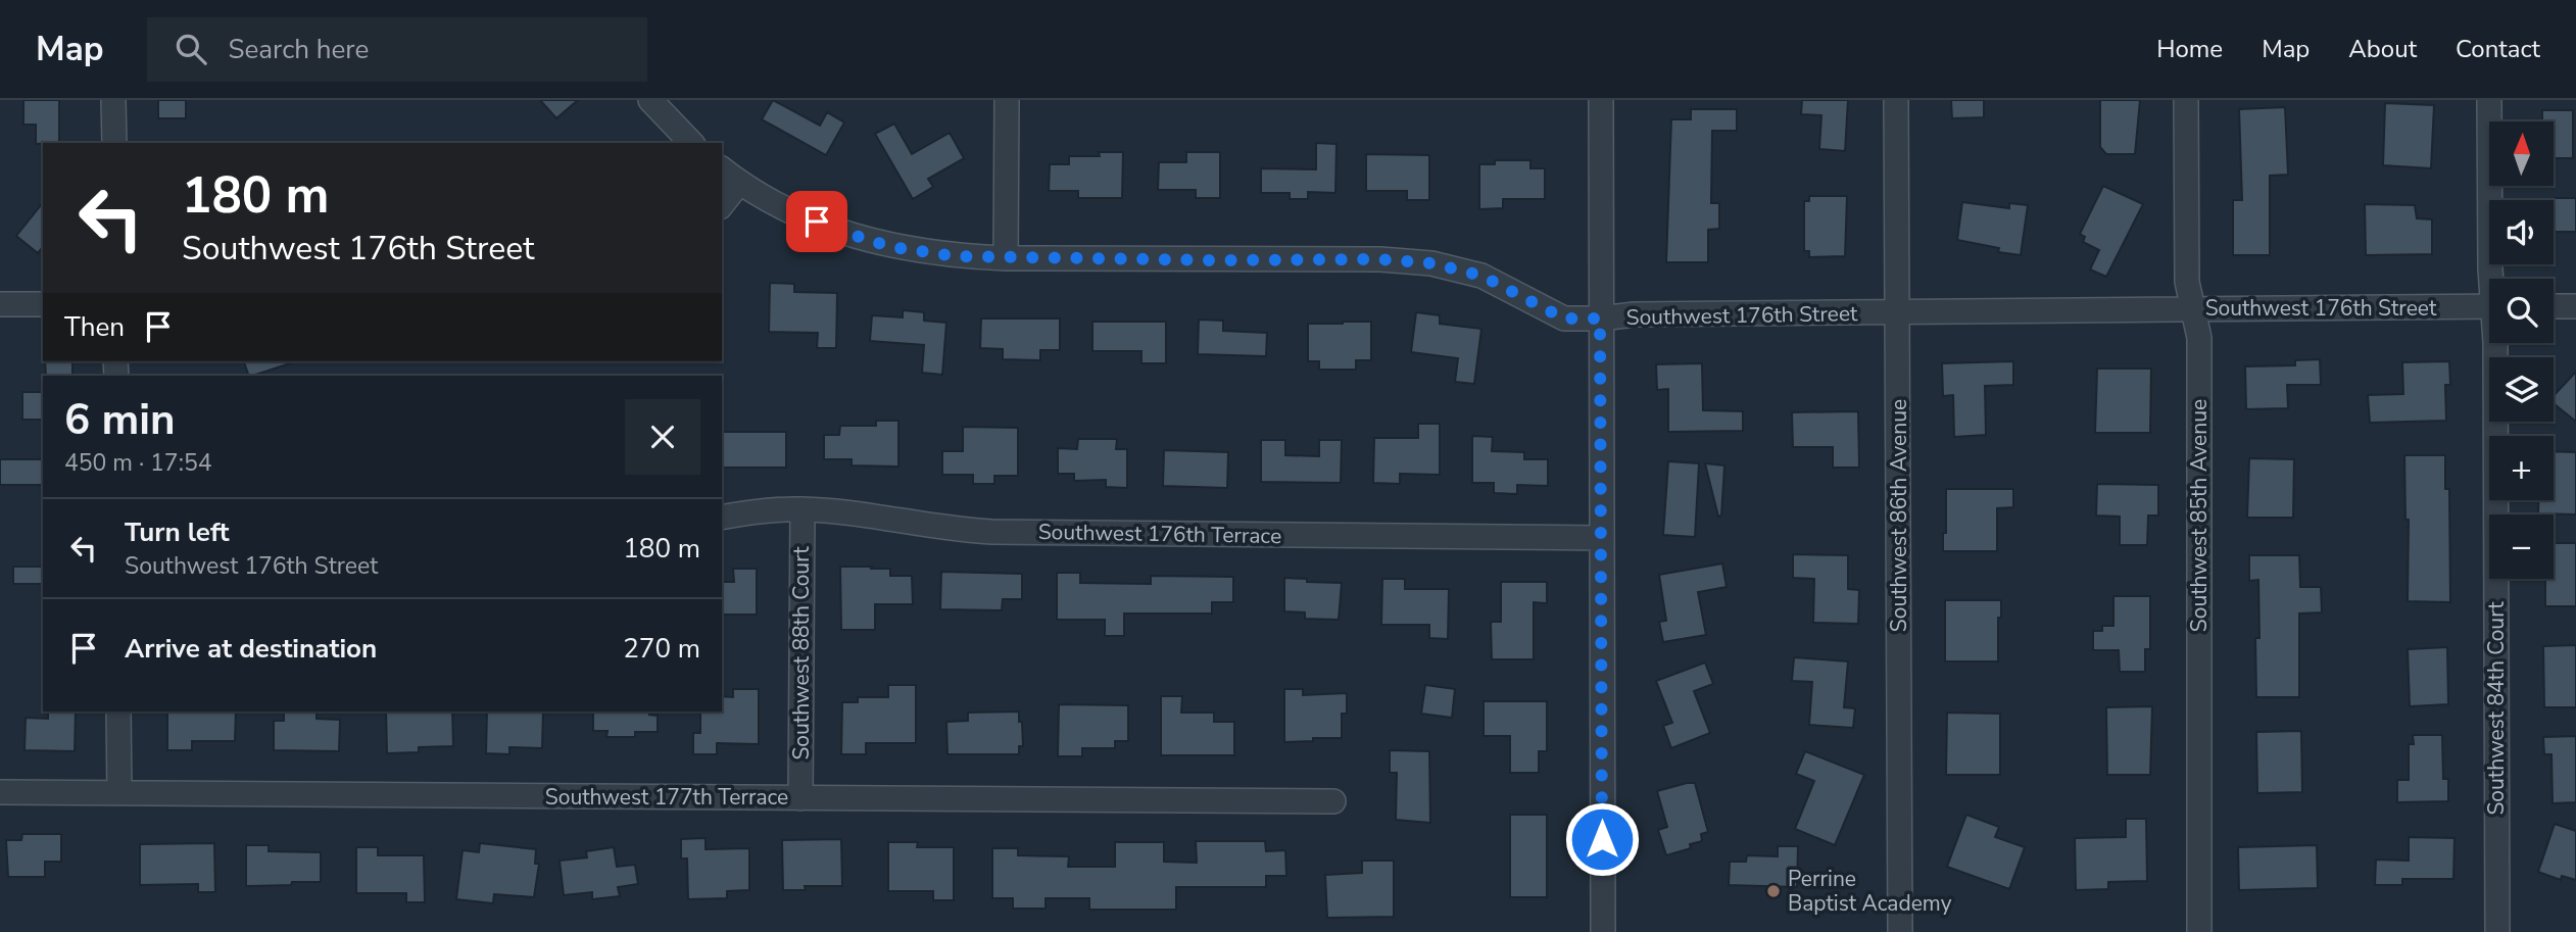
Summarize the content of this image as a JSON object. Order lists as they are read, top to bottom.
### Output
{
  "streets": {
    "street": [
      "Southwest 176th Street",
      "Southwest 86th Avenue",
      "Southwest 85th Avenue",
      "Southwest 176th Terrace",
      "Southwest 88th Court",
      "Southwest 84th Court",
      "Southwest 177th Terrace"
    ]
  },
  "crossings": [
    ["Southwest 176th Street", "Southwest 86th Avenue"],
    ["Southwest 176th Street", "Southwest 85th Avenue"],
    ["Southwest 176th Terrace", "Southwest 88th Court"],
    ["Southwest 88th Court", "Southwest 177th Terrace"]
  ],
  "places": ["Perrine Baptist Academy"],
  "north": "top",
  "page": {
    "header": "Map",
    "search": "Search here",
    "nav": [
      "Home",
      "Map",
      "About",
      "Contact"
    ],
    "map_buttons": ["+", "−"],
    "turn": ["180 m", "Southwest 176th Street"],
    "then": "Then",
    "heading": ["6 min", "450 m · 17:54"],
    "list": [
      {
        "name": "Turn left",
        "note": "Southwest 176th Street",
        "value": "180 m"
      },
      {
        "name": "Arrive at destination",
        "value": "270 m"
      }
    ]
  }
}
